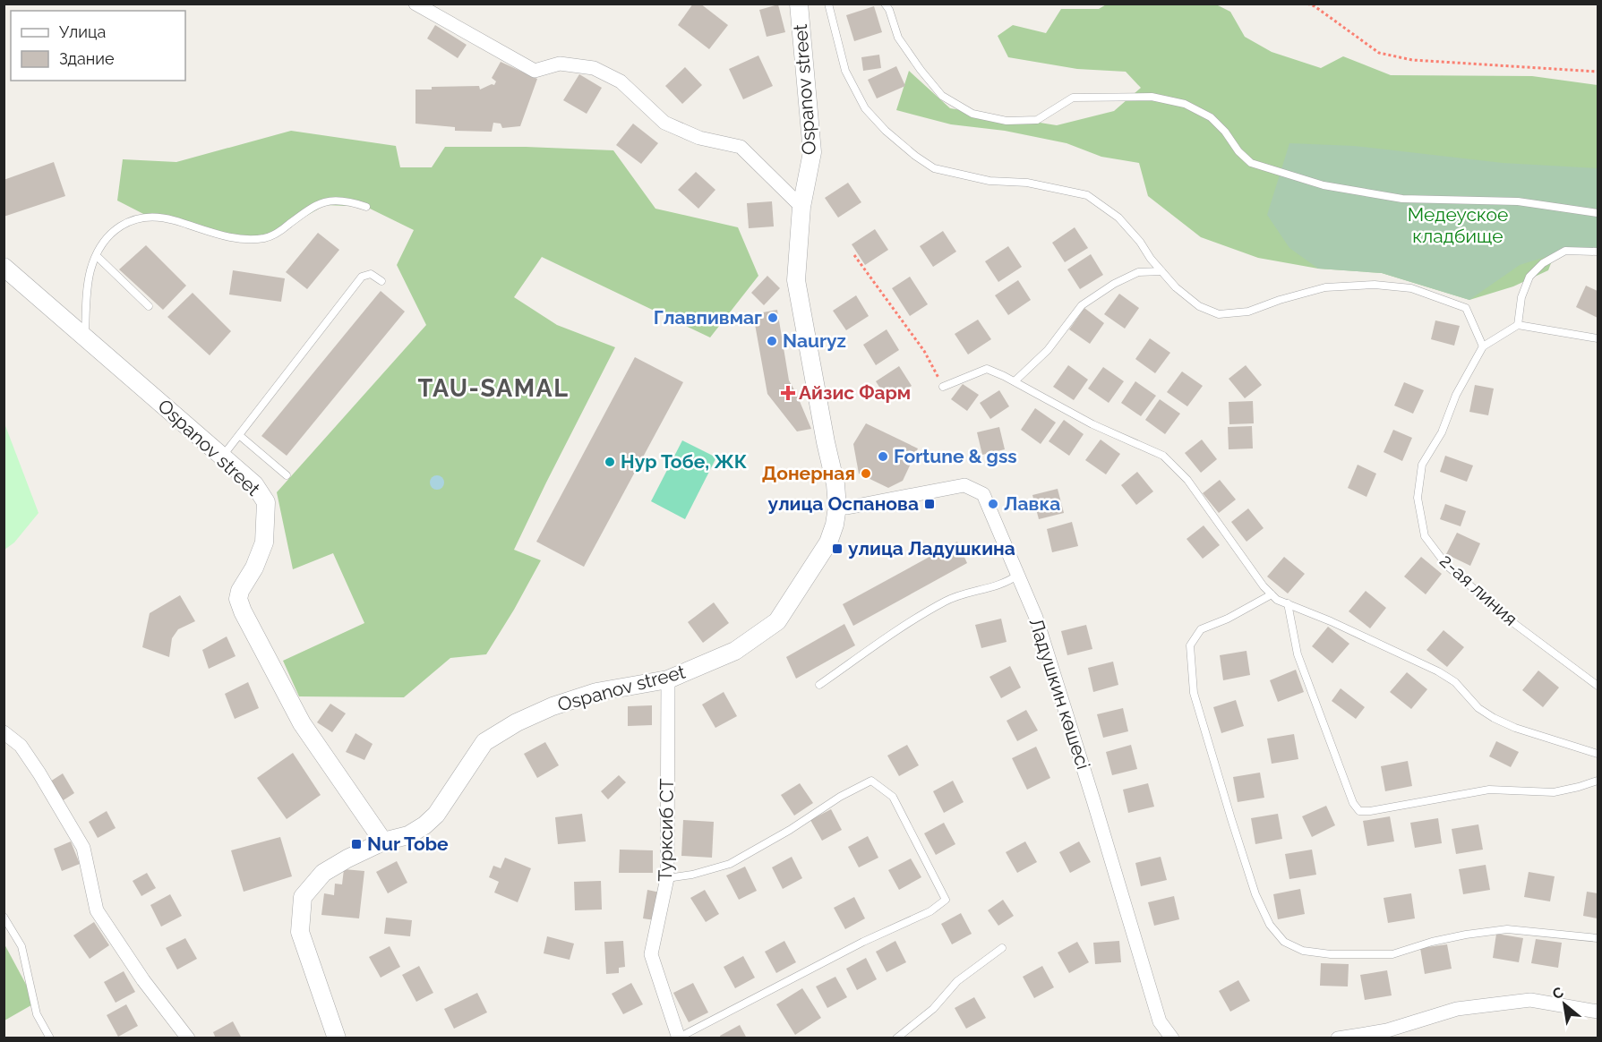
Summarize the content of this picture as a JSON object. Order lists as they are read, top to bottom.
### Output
{
  "streets": {
    "street": ["Ospanov street", "Ладушкин көшесі", "Турксиб СТ"],
    "lane": ["2-ая линия"]
  },
  "crossings": [
    ["Ospanov street", "Ладушкин көшесі"],
    ["Ospanov street", "Турксиб СТ"]
  ],
  "districts": ["TAU-SAMAL"],
  "parks": ["Медеуское кладбище"],
  "places": {
    "other": [
      "Главпивмаг",
      "Nauryz",
      "Fortune & gss",
      "Нур Тобе, ЖК",
      "Донерная",
      "Лавка"
    ],
    "health": ["Айзис Фарм"],
    "transit": ["улица Оспанова", "улица Ладушкина", "Nur Tobe"]
  },
  "legend": ["Улица", "Здание"],
  "north": "top left"
}
